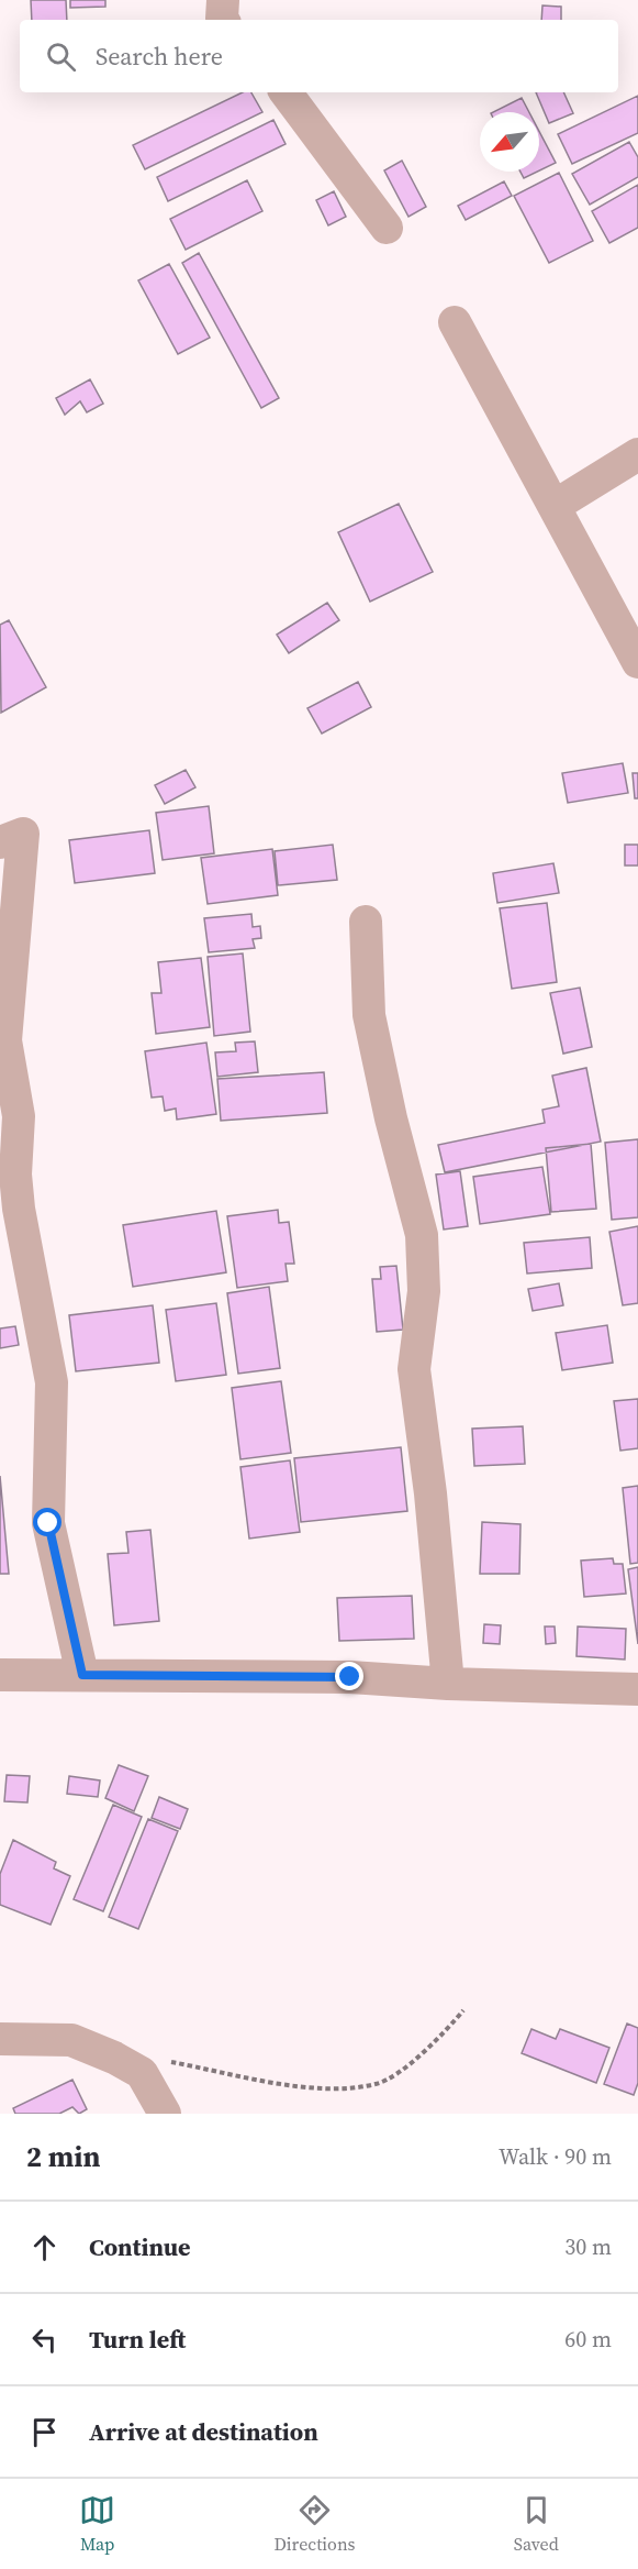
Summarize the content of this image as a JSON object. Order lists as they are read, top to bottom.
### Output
{
  "north": "bottom left",
  "page": {
    "search": "Search here",
    "heading": ["2 min", "Walk · 90 m"],
    "list": [
      ["Continue", "30 m"],
      ["Turn left", "60 m"],
      "Arrive at destination"
    ],
    "nav": ["Map", "Directions", "Saved"]
  }
}
